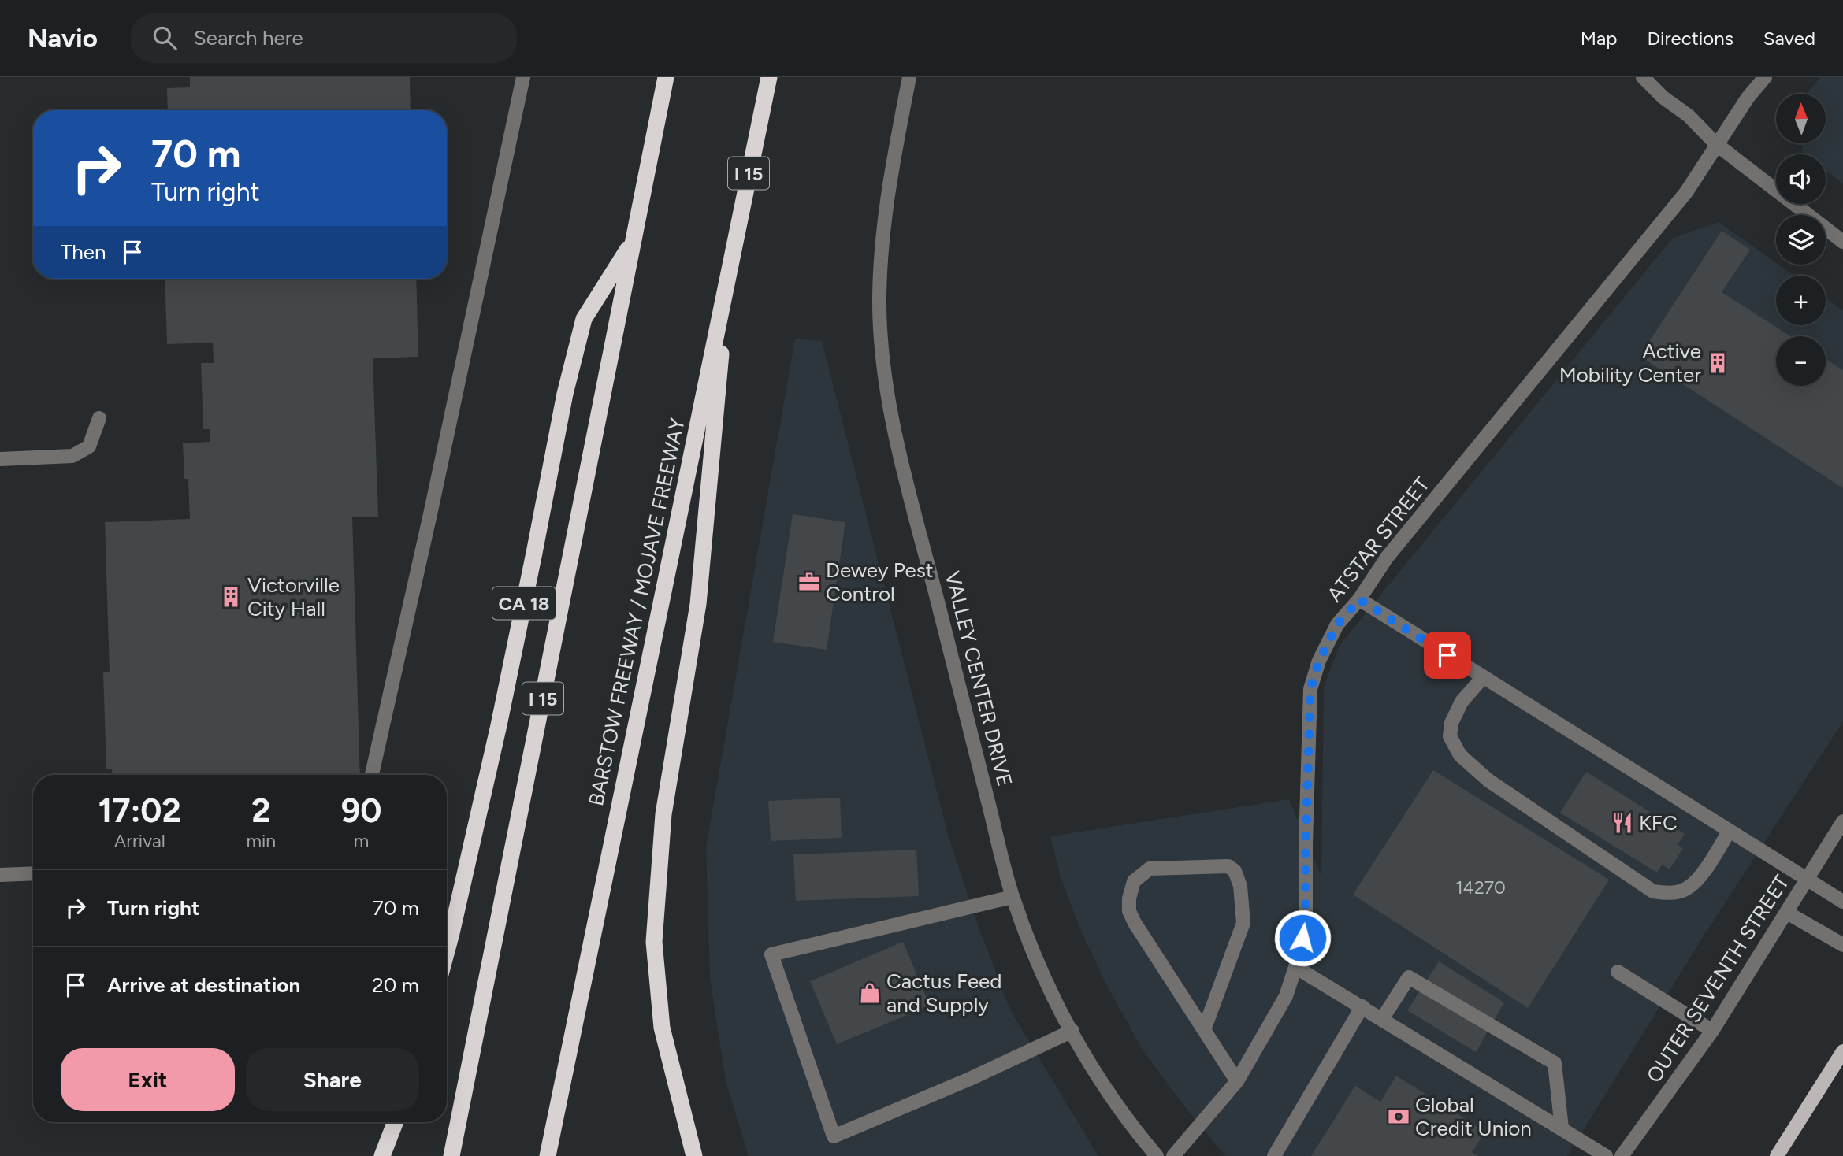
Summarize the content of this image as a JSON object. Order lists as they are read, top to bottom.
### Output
{
  "streets": {
    "highway": ["I 15", "CA 18", "BARSTOW FREEWAY / MOJAVE FREEWAY"],
    "street": ["ATSTAR STREET", "VALLEY CENTER DRIVE", "OUTER SEVENTH STREET"]
  },
  "crossings": [
    ["I 15", "CA 18"]
  ],
  "places": {
    "building": ["Active Mobility Center", "Victorville City Hall"],
    "office": ["Dewey Pest Control"],
    "restaurant": ["KFC"],
    "shop": ["Cactus Feed and Supply"],
    "bank": ["Global Credit Union"]
  },
  "house_numbers": ["14270"],
  "north": "top",
  "page": {
    "header": "Navio",
    "search": "Search here",
    "nav": ["Map", "Directions", "Saved"],
    "map_buttons": ["+", "−"],
    "turn": ["70 m", "Turn right"],
    "then": "Then",
    "eta": [
      "17:02",
      "Arrival",
      "2",
      "min",
      "90",
      "m"
    ],
    "list": [
      {
        "name": "Turn right",
        "value": "70 m"
      },
      {
        "name": "Arrive at destination",
        "value": "20 m"
      }
    ],
    "buttons": ["Exit", "Share"]
  }
}
